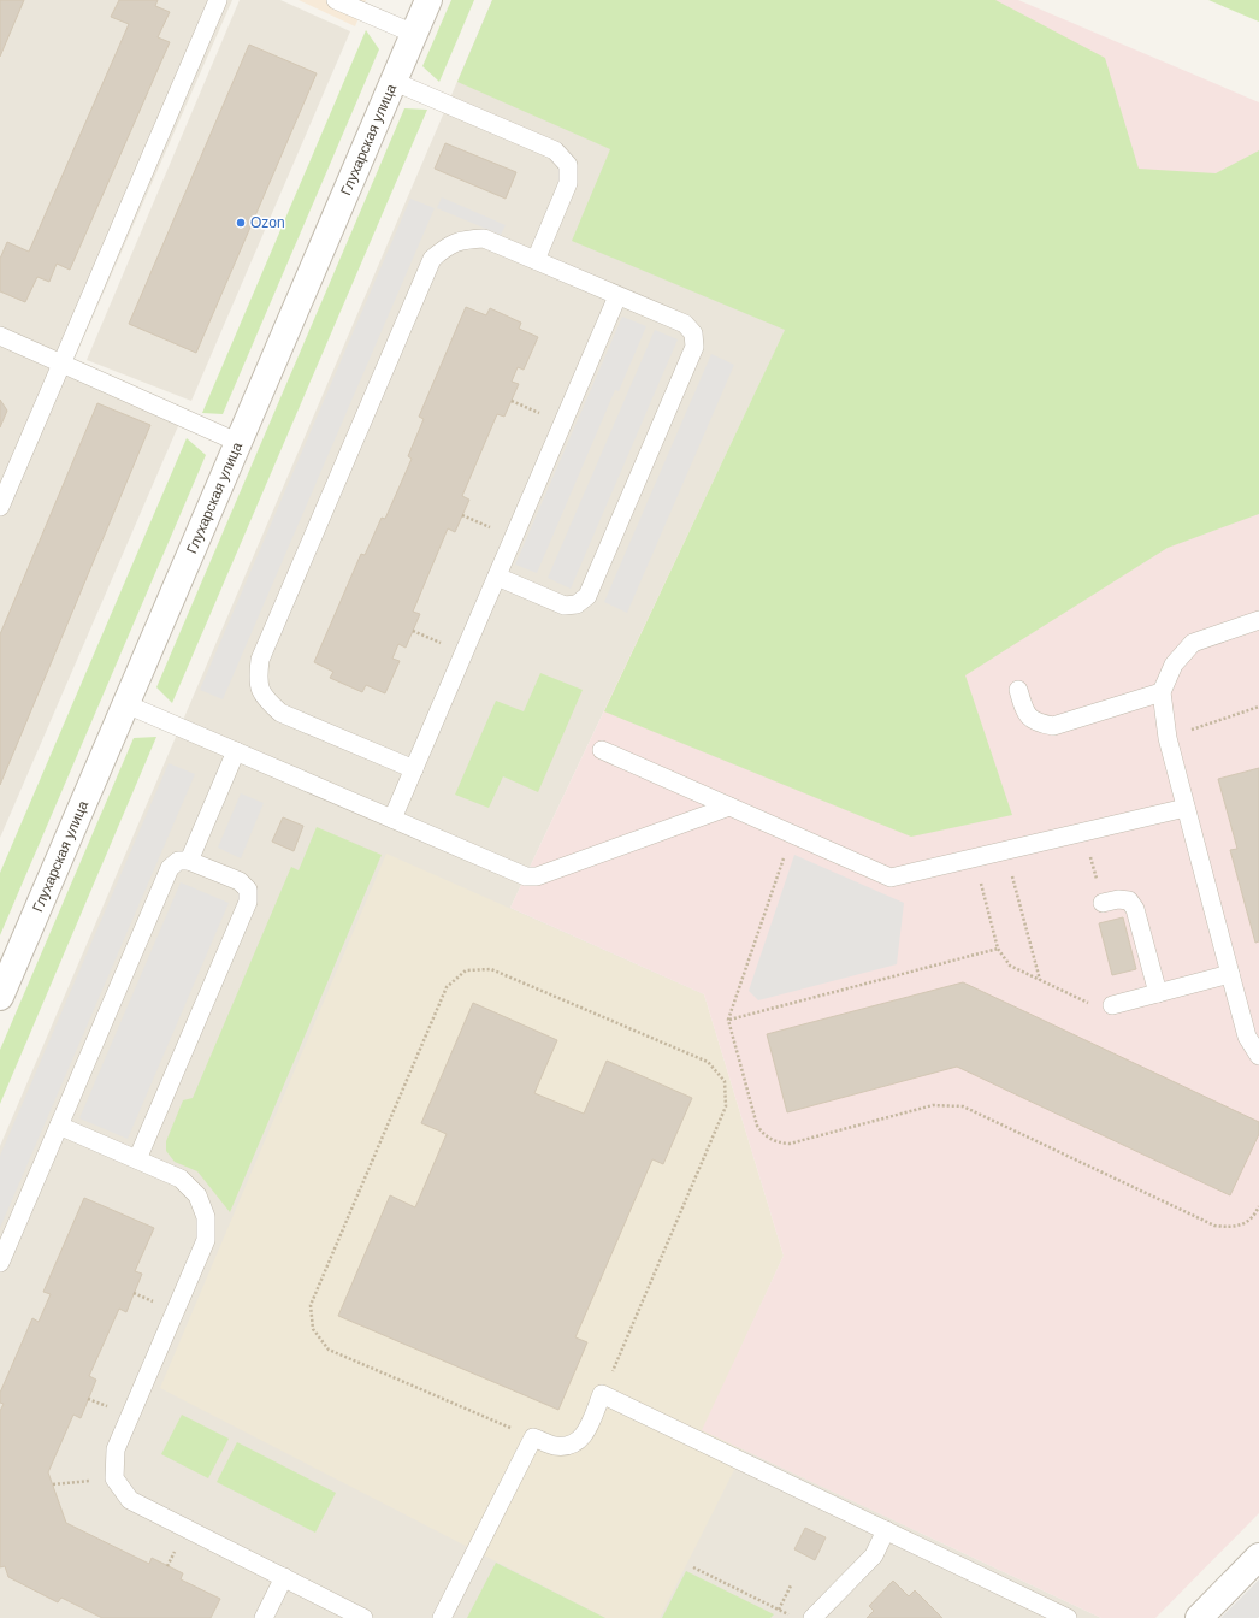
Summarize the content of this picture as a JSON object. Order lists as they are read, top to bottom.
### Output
{
  "streets": {
    "street": ["Глухарская улица"]
  },
  "places": ["Ozon"]
}
